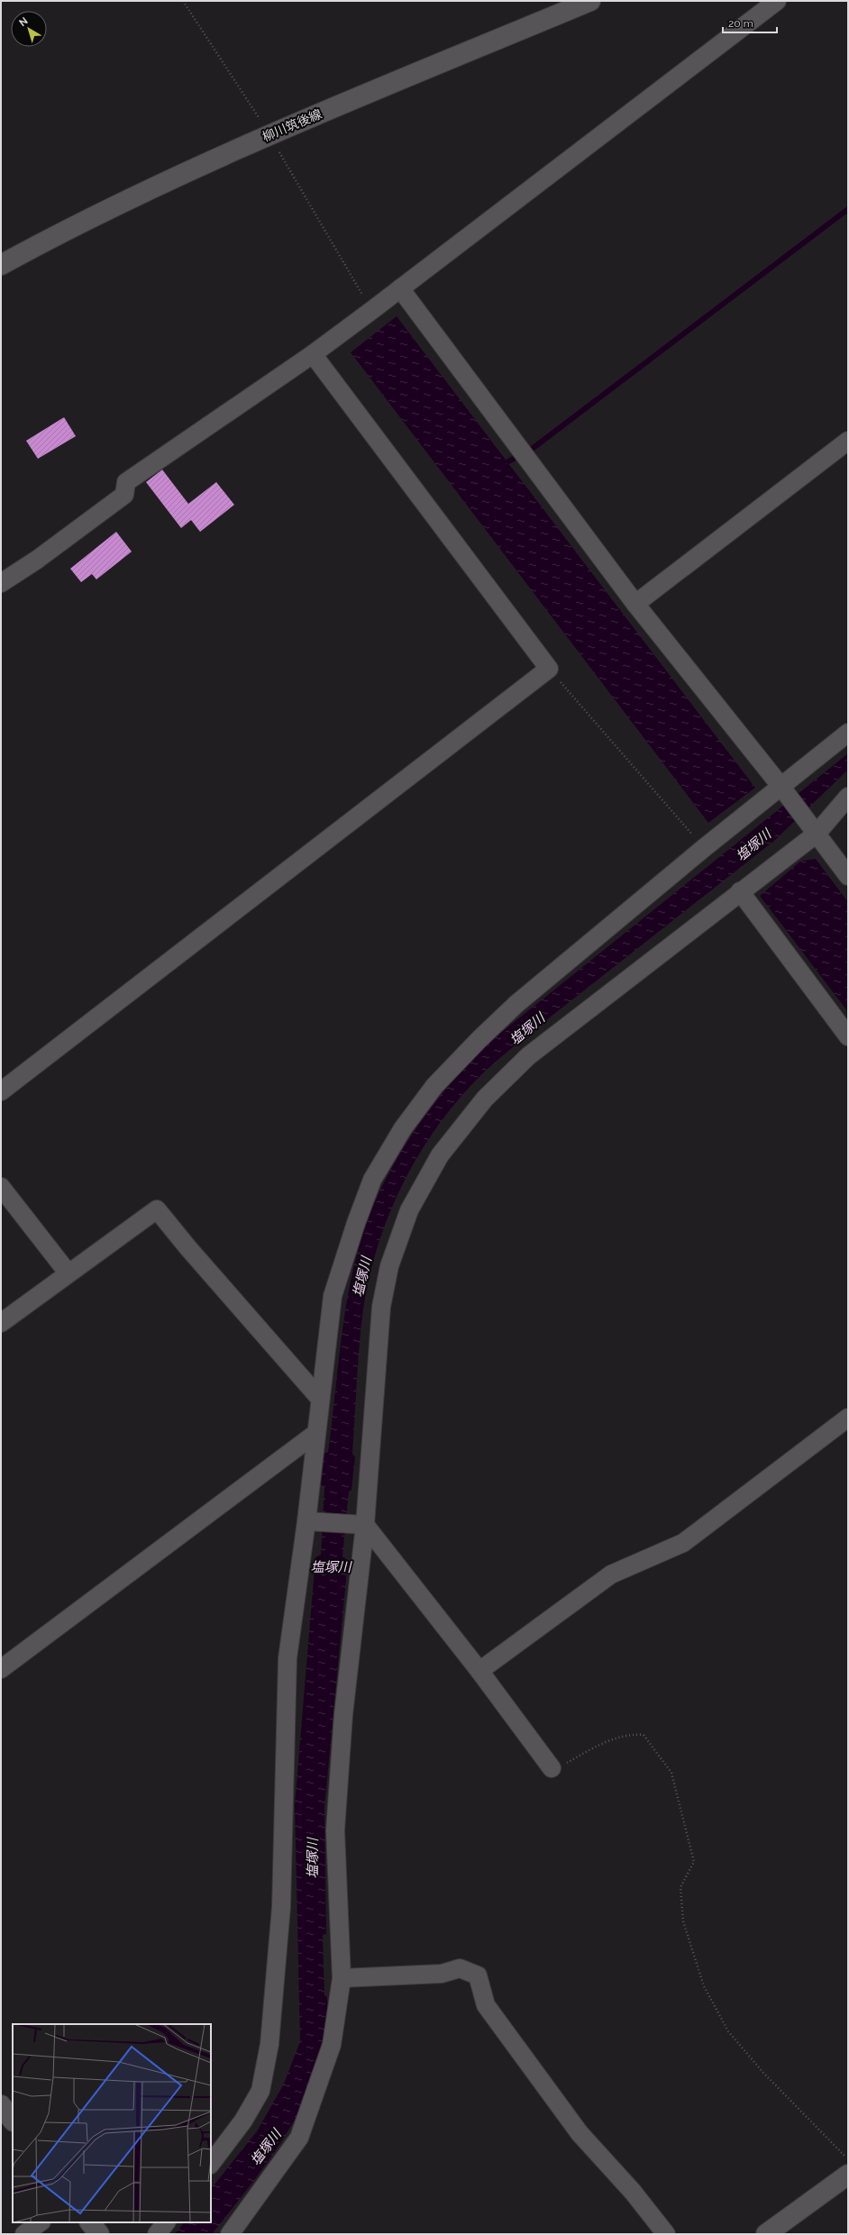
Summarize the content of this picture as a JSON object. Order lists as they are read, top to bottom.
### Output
{
  "streets": {
    "main road": ["柳川筑後線"]
  },
  "water": ["塩塚川"],
  "scale_bar": "20 m",
  "north": "top left"
}
